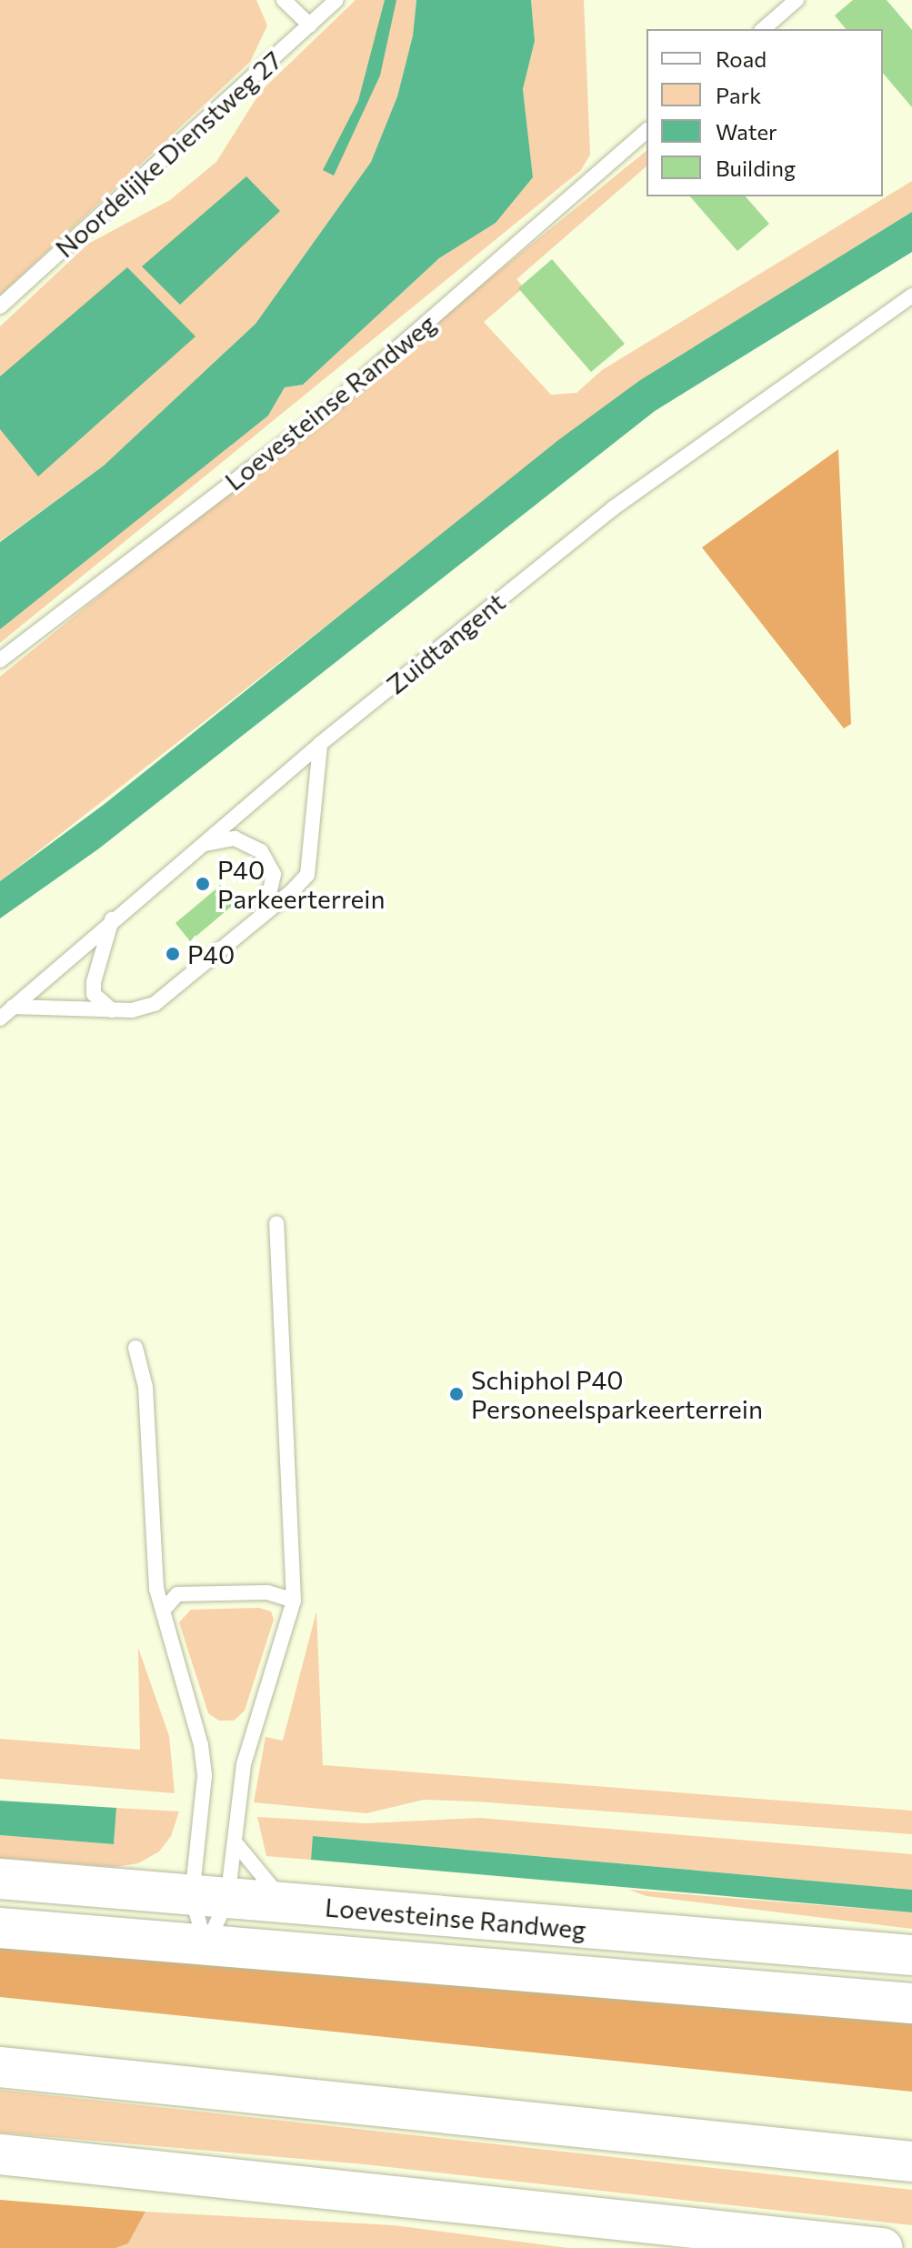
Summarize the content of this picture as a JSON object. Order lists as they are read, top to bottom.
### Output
{
  "streets": {
    "main road": ["Loevesteinse Randweg"],
    "lane": ["Noordelijke Dienstweg 27", "Zuidtangent"]
  },
  "places": ["P40 Parkeerterrein", "P40", "Schiphol P40 Personeelsparkeerterrein"],
  "legend": [
    "Road",
    "Park",
    "Water",
    "Building"
  ]
}
